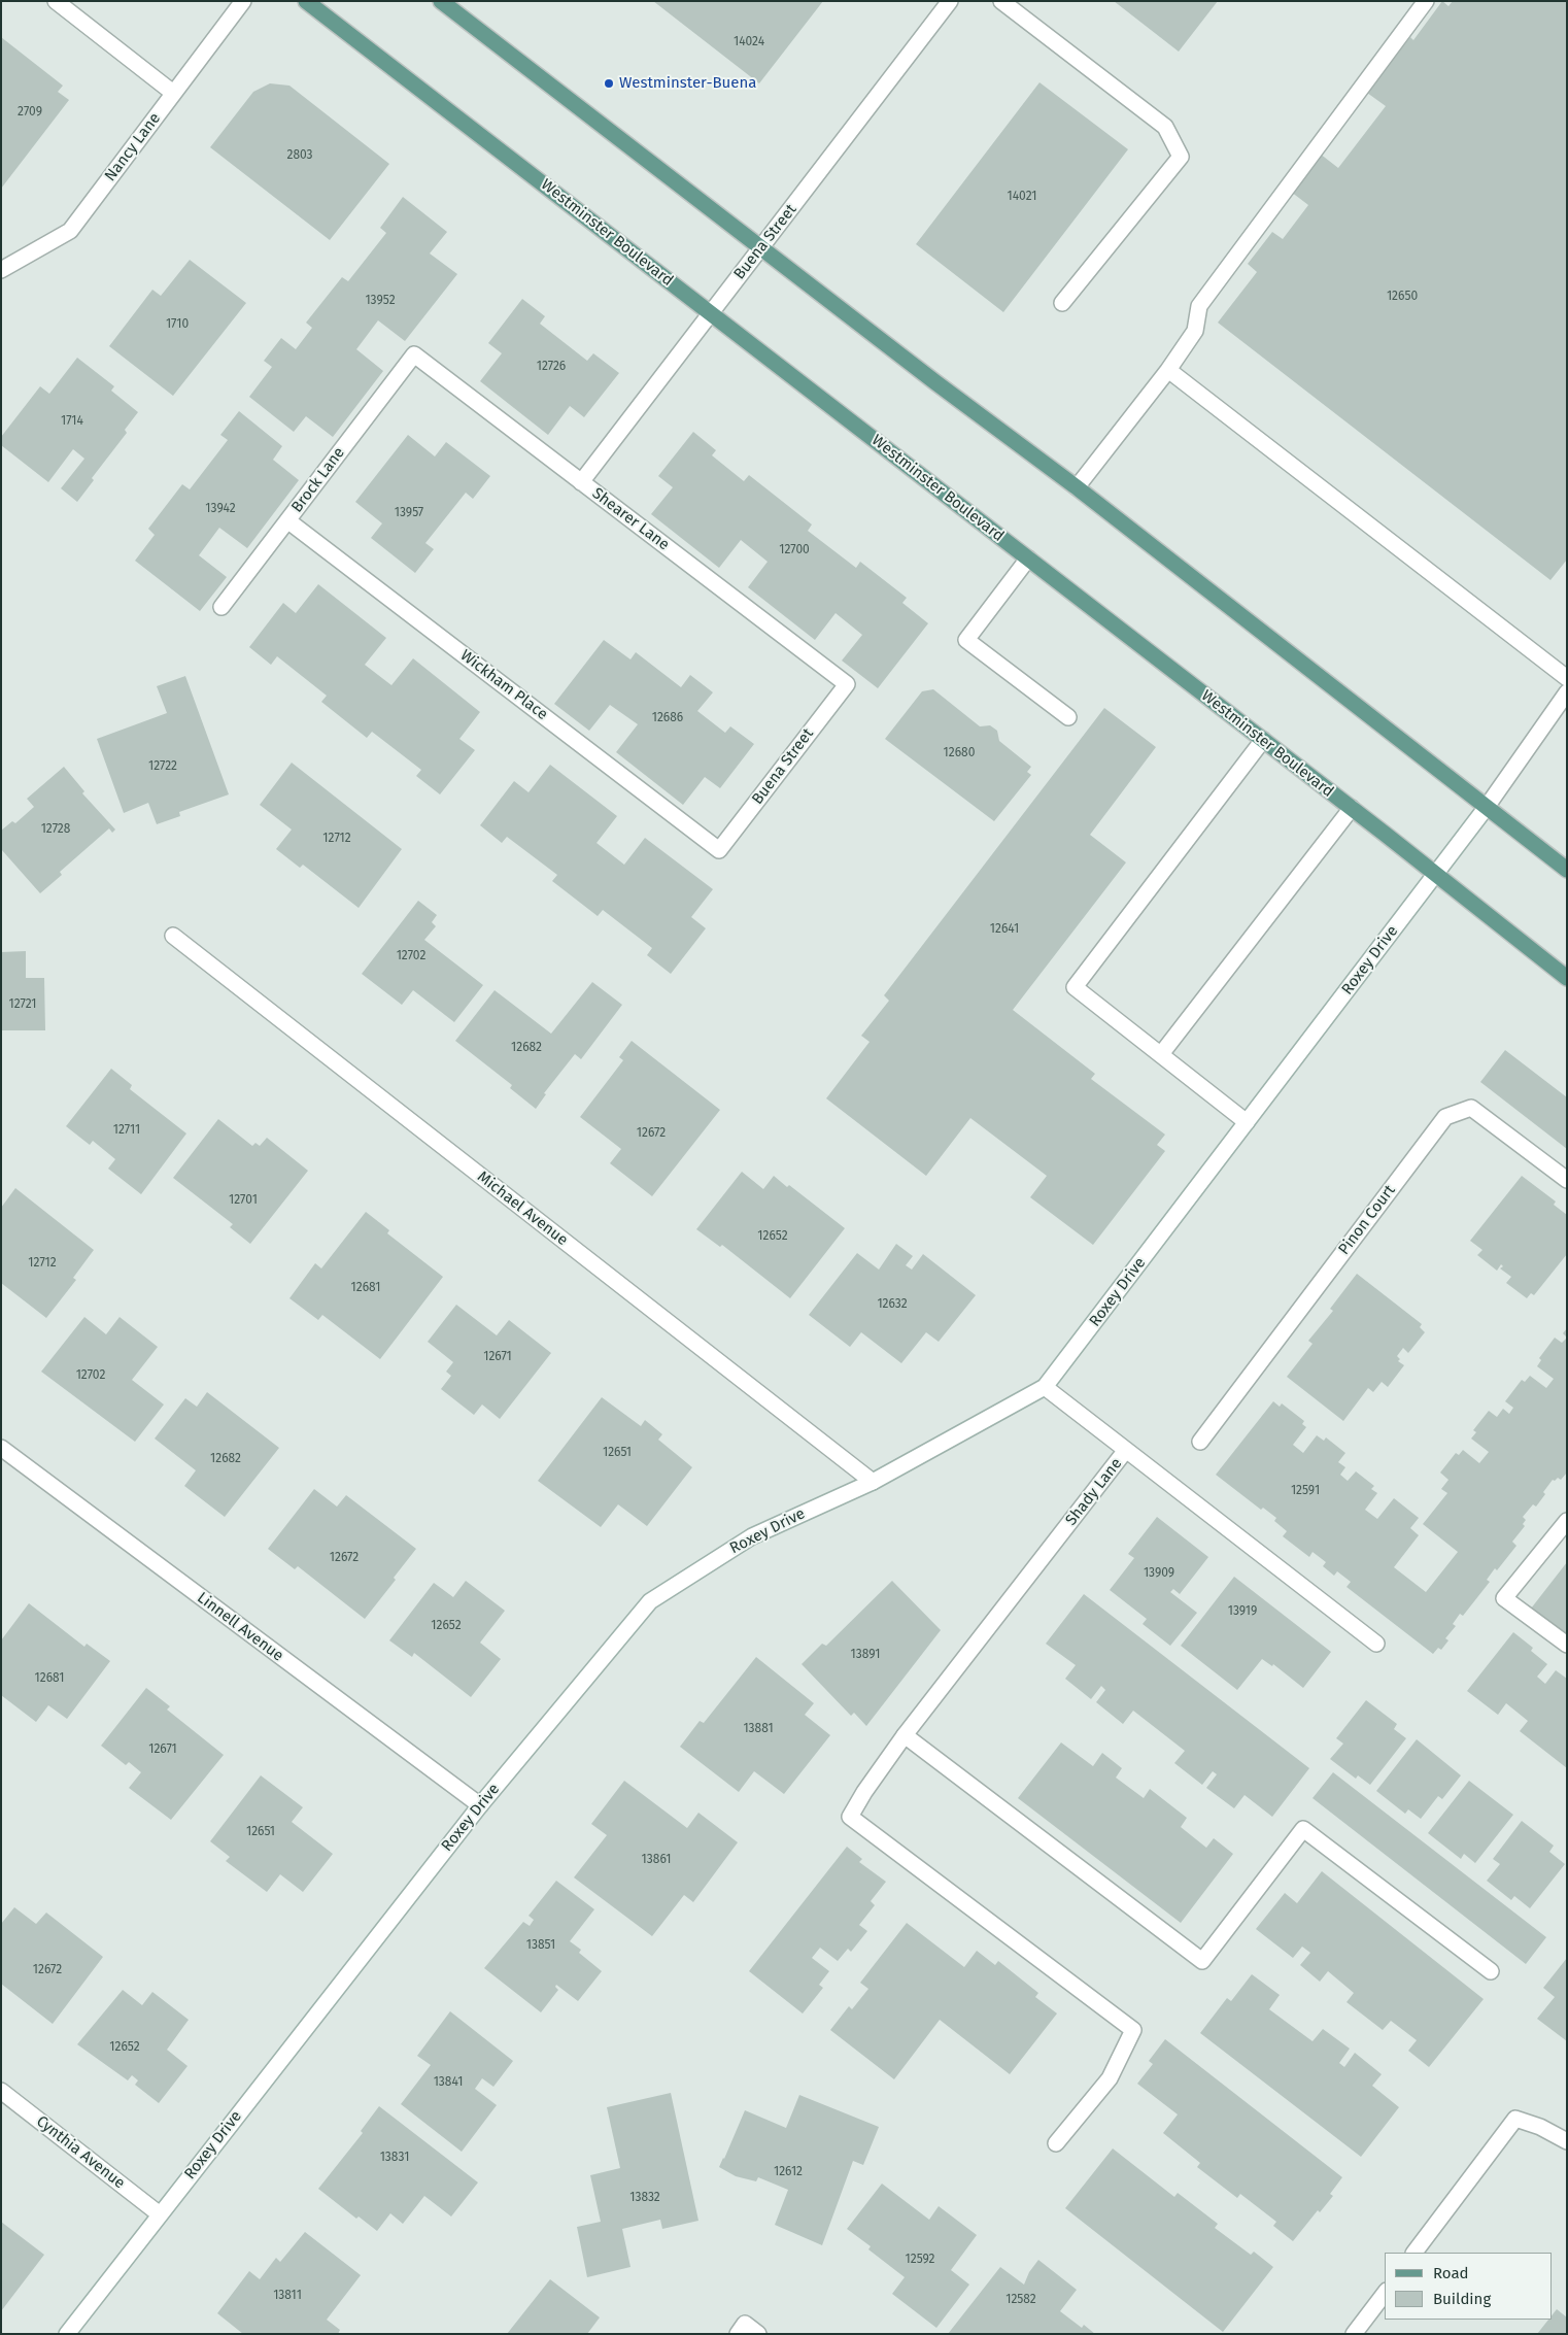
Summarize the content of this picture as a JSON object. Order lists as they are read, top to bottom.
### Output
{
  "streets": {
    "main road": ["Westminster Boulevard"],
    "street": [
      "Nancy Lane",
      "Buena Street",
      "Brock Lane",
      "Shearer Lane",
      "Wickham Place",
      "Roxey Drive",
      "Michael Avenue",
      "Pinon Court",
      "Shady Lane",
      "Linnell Avenue",
      "Cynthia Avenue"
    ]
  },
  "crossings": [
    ["Westminster Boulevard", "Buena Street"],
    ["Westminster Boulevard", "Roxey Drive"],
    ["Buena Street", "Shearer Lane"],
    ["Buena Street", "Wickham Place"],
    ["Brock Lane", "Shearer Lane"],
    ["Brock Lane", "Wickham Place"],
    ["Roxey Drive", "Michael Avenue"],
    ["Roxey Drive", "Linnell Avenue"],
    ["Roxey Drive", "Cynthia Avenue"]
  ],
  "places": ["Westminster-Buena"],
  "house_numbers": [
    "14024",
    "2709",
    "2803",
    "14021",
    "12650",
    "13952",
    "1710",
    "12726",
    "1714",
    "13942",
    "13957",
    "12700",
    "12686",
    "12680",
    "12722",
    "12728",
    "12712",
    "12641",
    "12702",
    "12721",
    "12682",
    "12711",
    "12672",
    "12701",
    "12652",
    "12712",
    "12681",
    "12632",
    "12671",
    "12702",
    "12651",
    "12682",
    "12591",
    "12672",
    "13909",
    "13919",
    "12652",
    "13891",
    "12681",
    "13881",
    "12671",
    "12651",
    "13861",
    "13851",
    "12672",
    "12652",
    "13841",
    "13831",
    "12612",
    "13832",
    "12592",
    "13811",
    "12582"
  ],
  "legend": ["Road", "Building"]
}
